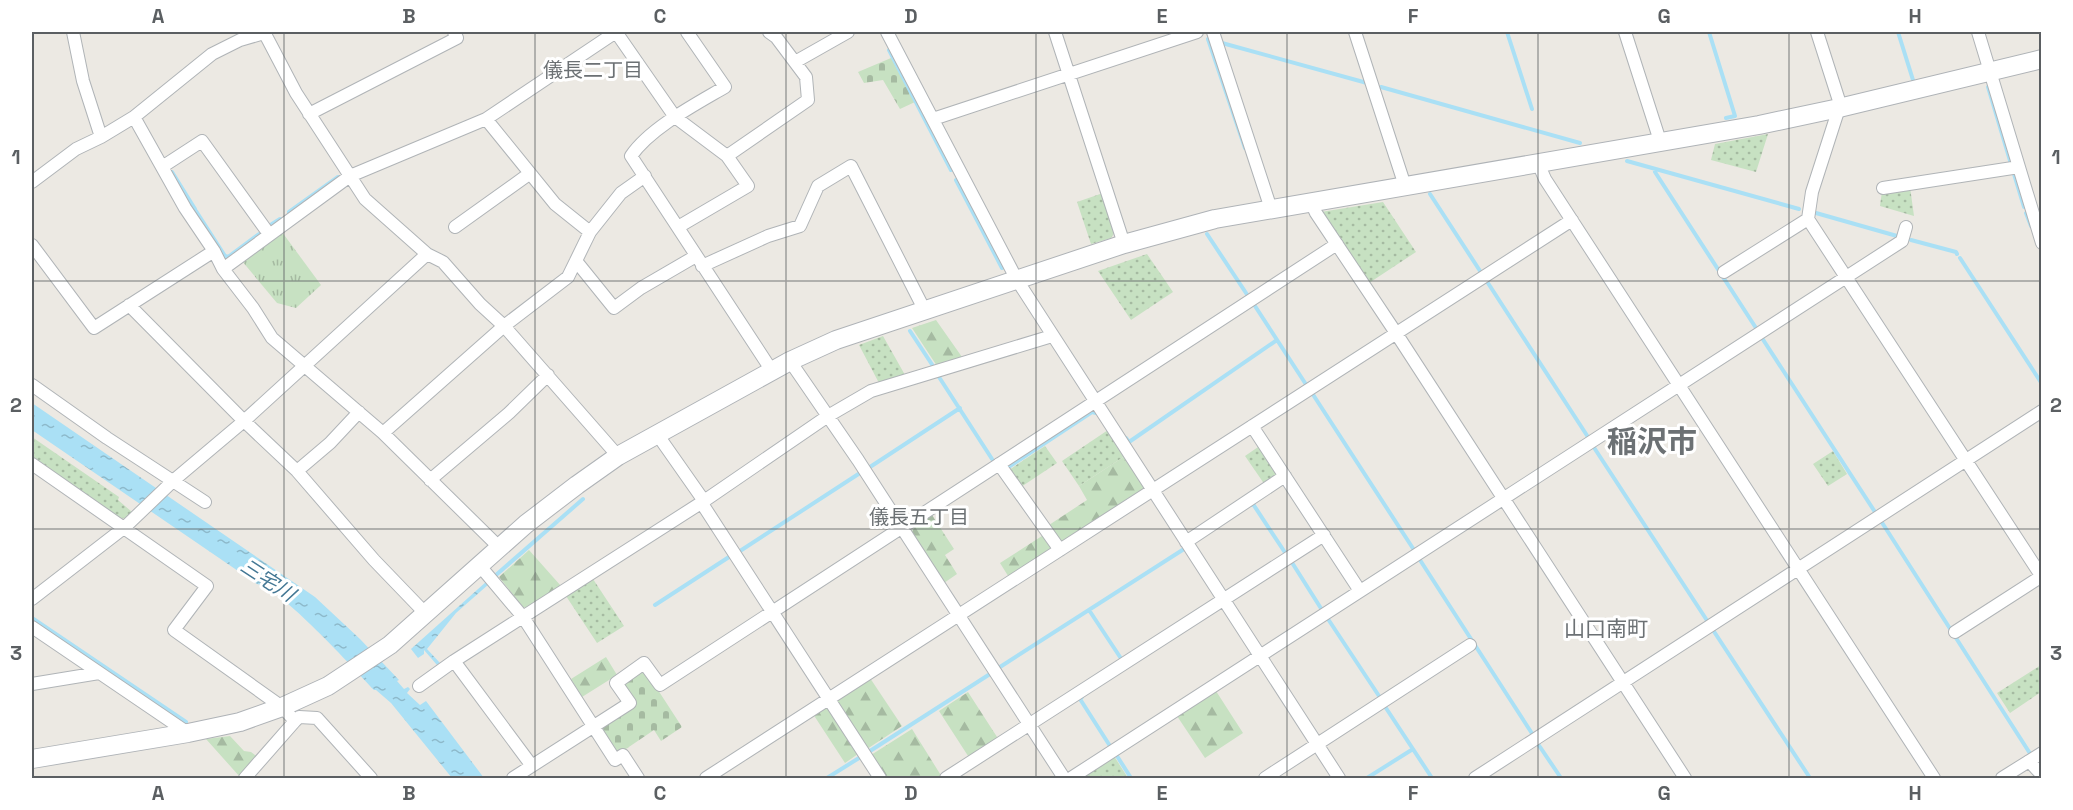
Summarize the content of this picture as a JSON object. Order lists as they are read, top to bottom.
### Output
{
  "districts": [
    "儀長二丁目",
    "稲沢市",
    "儀長五丁目",
    "山口南町"
  ],
  "water": ["三宅川"],
  "grid": {
    "columns": [
      "A",
      "B",
      "C",
      "D",
      "E",
      "F",
      "G",
      "H"
    ],
    "rows": ["1", "2", "3"]
  }
}
